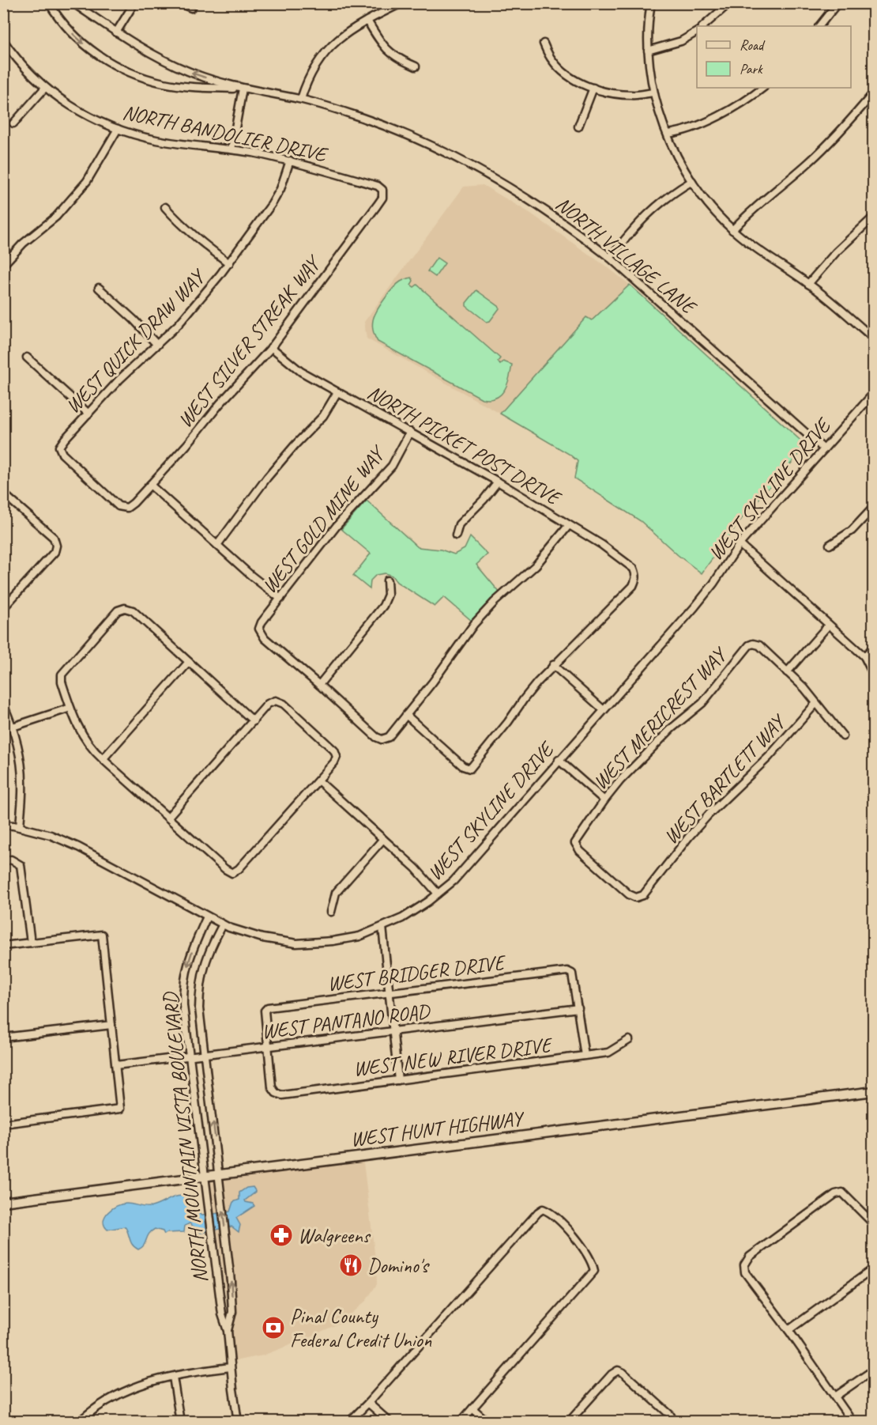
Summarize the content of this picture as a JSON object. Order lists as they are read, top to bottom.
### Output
{
  "streets": {
    "main road": ["WEST HUNT HIGHWAY"],
    "street": [
      "NORTH BANDOLIER DRIVE",
      "NORTH VILLAGE LANE",
      "WEST QUICK DRAW WAY",
      "WEST SILVER STREAK WAY",
      "NORTH PICKET POST DRIVE",
      "WEST SKYLINE DRIVE",
      "WEST GOLD MINE WAY",
      "WEST MERICREST WAY",
      "WEST BARTLETT WAY",
      "WEST BRIDGER DRIVE",
      "WEST PANTANO ROAD",
      "WEST NEW RIVER DRIVE",
      "NORTH MOUNTAIN VISTA BOULEVARD"
    ]
  },
  "crossings": [
    ["NORTH BANDOLIER DRIVE", "WEST QUICK DRAW WAY"],
    ["NORTH BANDOLIER DRIVE", "WEST SILVER STREAK WAY"],
    ["NORTH VILLAGE LANE", "WEST SKYLINE DRIVE"],
    ["WEST QUICK DRAW WAY", "WEST SILVER STREAK WAY"],
    ["WEST SILVER STREAK WAY", "NORTH PICKET POST DRIVE"],
    ["NORTH PICKET POST DRIVE", "WEST GOLD MINE WAY"],
    ["WEST SKYLINE DRIVE", "NORTH MOUNTAIN VISTA BOULEVARD"],
    ["WEST MERICREST WAY", "WEST BARTLETT WAY"],
    ["WEST BRIDGER DRIVE", "WEST PANTANO ROAD"],
    ["WEST BRIDGER DRIVE", "WEST NEW RIVER DRIVE"],
    ["WEST PANTANO ROAD", "WEST NEW RIVER DRIVE"],
    ["WEST PANTANO ROAD", "NORTH MOUNTAIN VISTA BOULEVARD"],
    ["WEST HUNT HIGHWAY", "NORTH MOUNTAIN VISTA BOULEVARD"]
  ],
  "places": {
    "pharmacy": ["Walgreens"],
    "restaurant": ["Domino's"],
    "bank": ["Pinal County Federal Credit Union"]
  },
  "legend": ["Road", "Park"]
}
